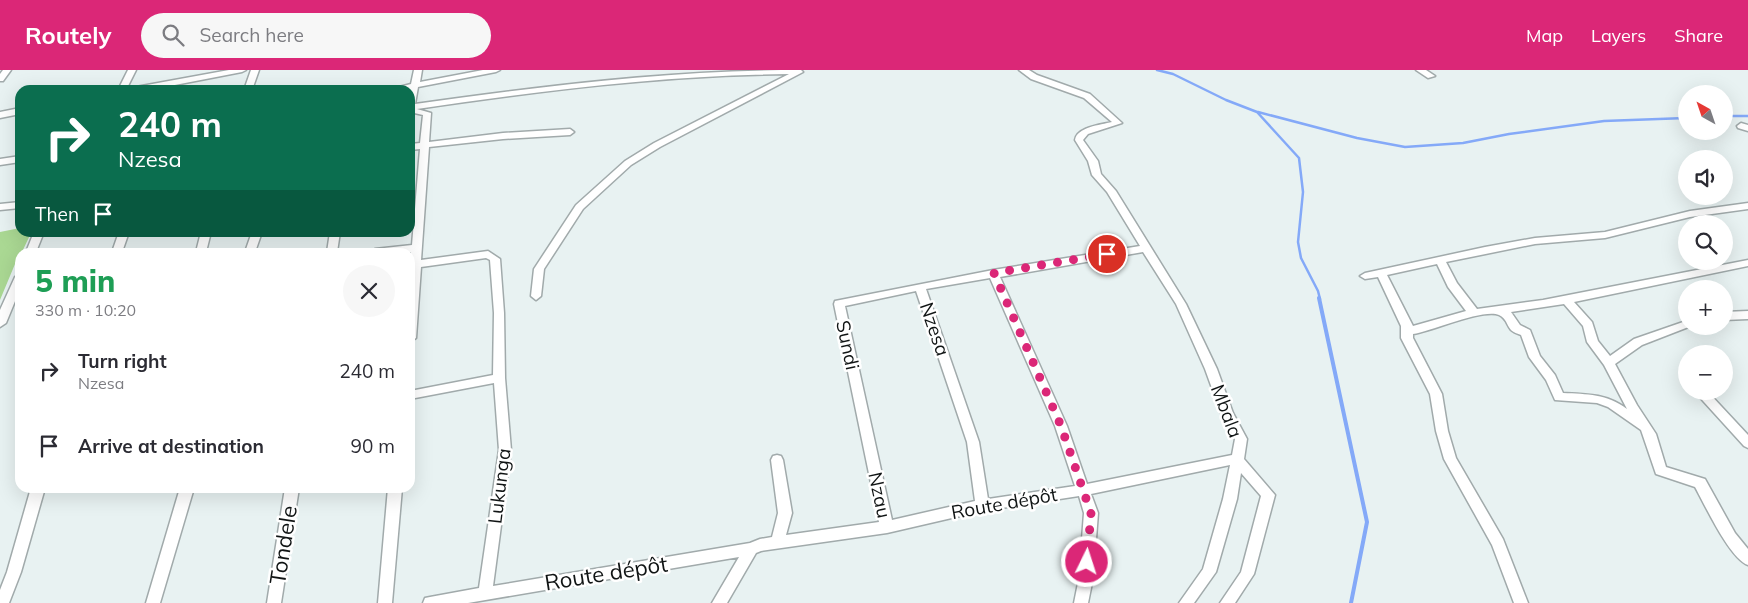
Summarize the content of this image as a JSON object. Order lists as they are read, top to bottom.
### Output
{
  "streets": {
    "street": [
      "Nzesa",
      "Sundi",
      "Mbala",
      "Lukunga",
      "Nzau",
      "Route dépôt",
      "Tondele"
    ]
  },
  "crossings": [
    ["Nzesa", "Sundi"],
    ["Nzesa", "Mbala"],
    ["Nzesa", "Route dépôt"],
    ["Sundi", "Nzau"],
    ["Mbala", "Route dépôt"],
    ["Lukunga", "Route dépôt"],
    ["Nzau", "Route dépôt"]
  ],
  "north": "top left",
  "page": {
    "header": "Routely",
    "search": "Search here",
    "nav": ["Map", "Layers", "Share"],
    "map_buttons": ["+", "−"],
    "turn": ["240 m", "Nzesa"],
    "then": "Then",
    "heading": ["5 min", "330 m · 10:20"],
    "list": [
      {
        "name": "Turn right",
        "note": "Nzesa",
        "value": "240 m"
      },
      {
        "name": "Arrive at destination",
        "value": "90 m"
      }
    ]
  }
}
